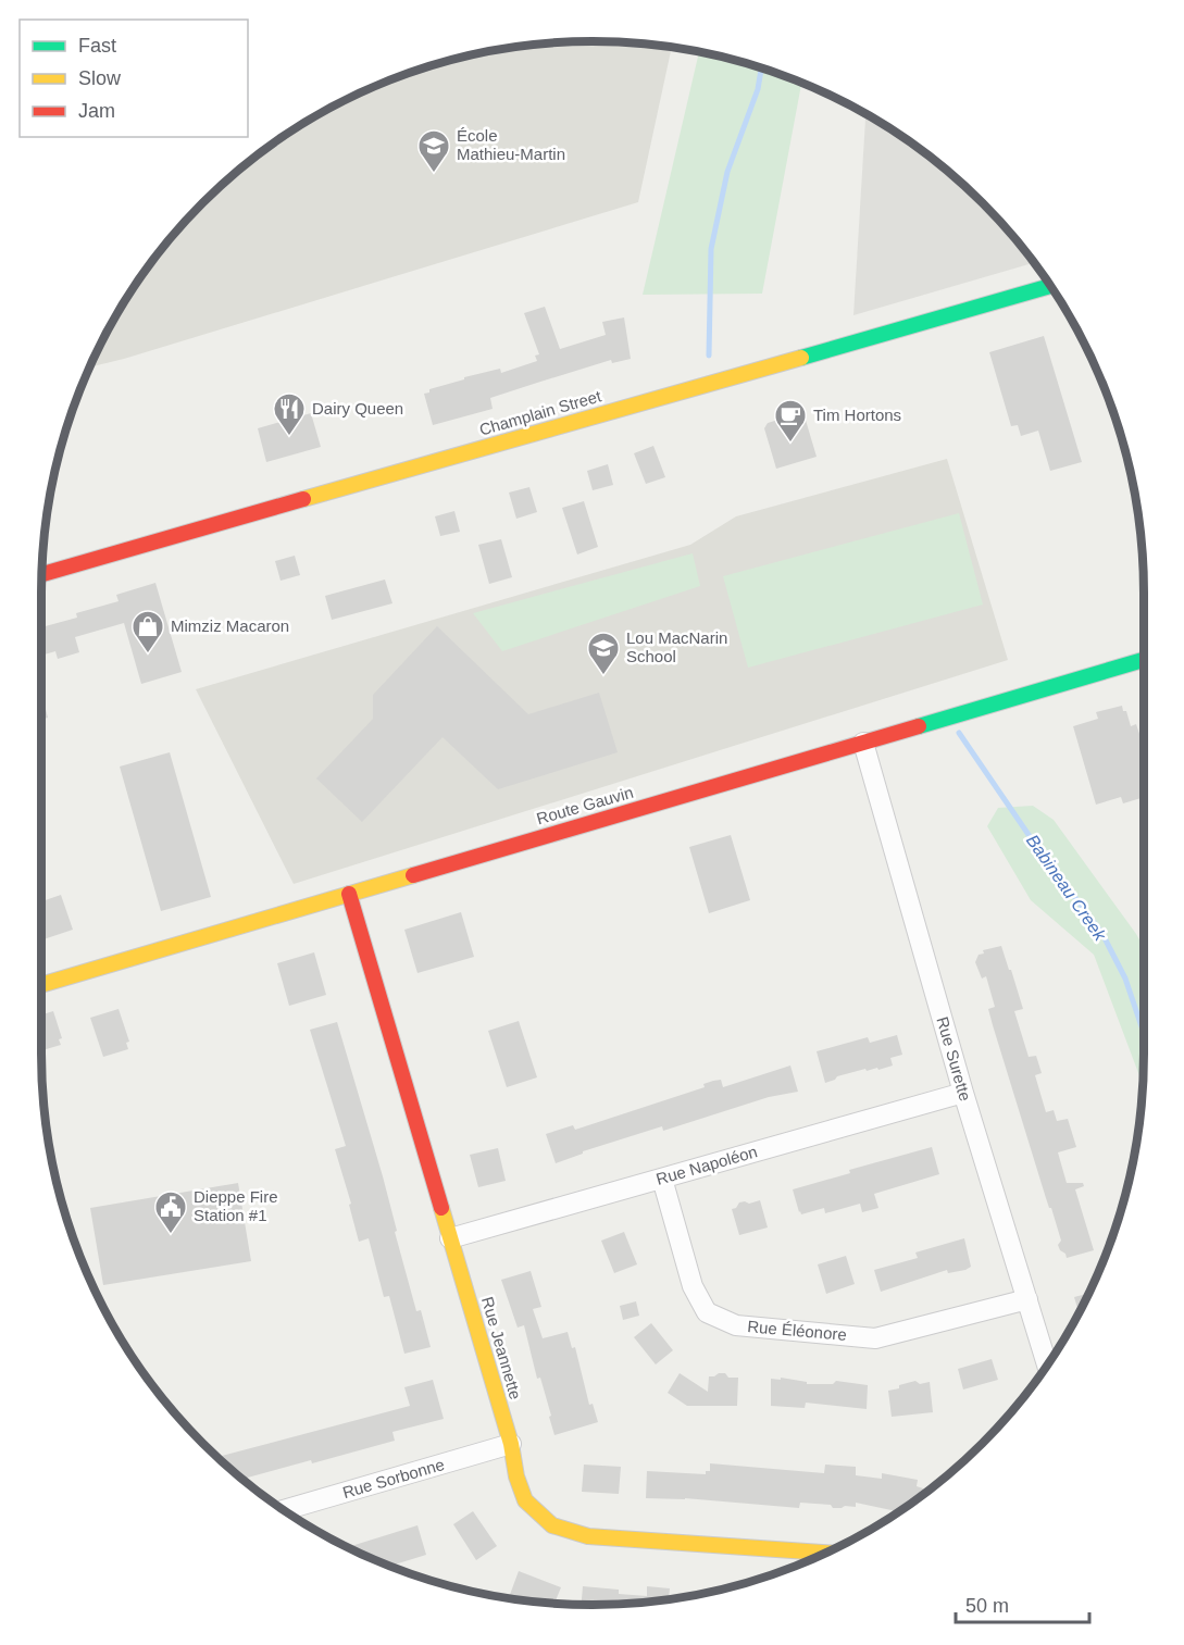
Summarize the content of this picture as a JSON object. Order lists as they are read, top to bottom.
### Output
{
  "streets": {
    "street": [
      "Champlain Street",
      "Route Gauvin",
      "Rue Surette",
      "Rue Napoléon",
      "Rue Éléonore",
      "Rue Jeannette",
      "Rue Sorbonne"
    ]
  },
  "crossings": [
    ["Route Gauvin", "Rue Surette"],
    ["Route Gauvin", "Rue Jeannette"],
    ["Rue Surette", "Rue Napoléon"],
    ["Rue Surette", "Rue Éléonore"],
    ["Rue Napoléon", "Rue Éléonore"],
    ["Rue Napoléon", "Rue Jeannette"],
    ["Rue Jeannette", "Rue Sorbonne"]
  ],
  "water": ["Babineau Creek"],
  "places": {
    "school or university": ["École Mathieu-Martin", "Lou MacNarin School"],
    "restaurant": ["Dairy Queen"],
    "cafe": ["Tim Hortons"],
    "shop": ["Mimziz Macaron"],
    "public building": ["Dieppe Fire Station #1"]
  },
  "legend": ["Fast", "Slow", "Jam"],
  "scale_bar": "50 m"
}
